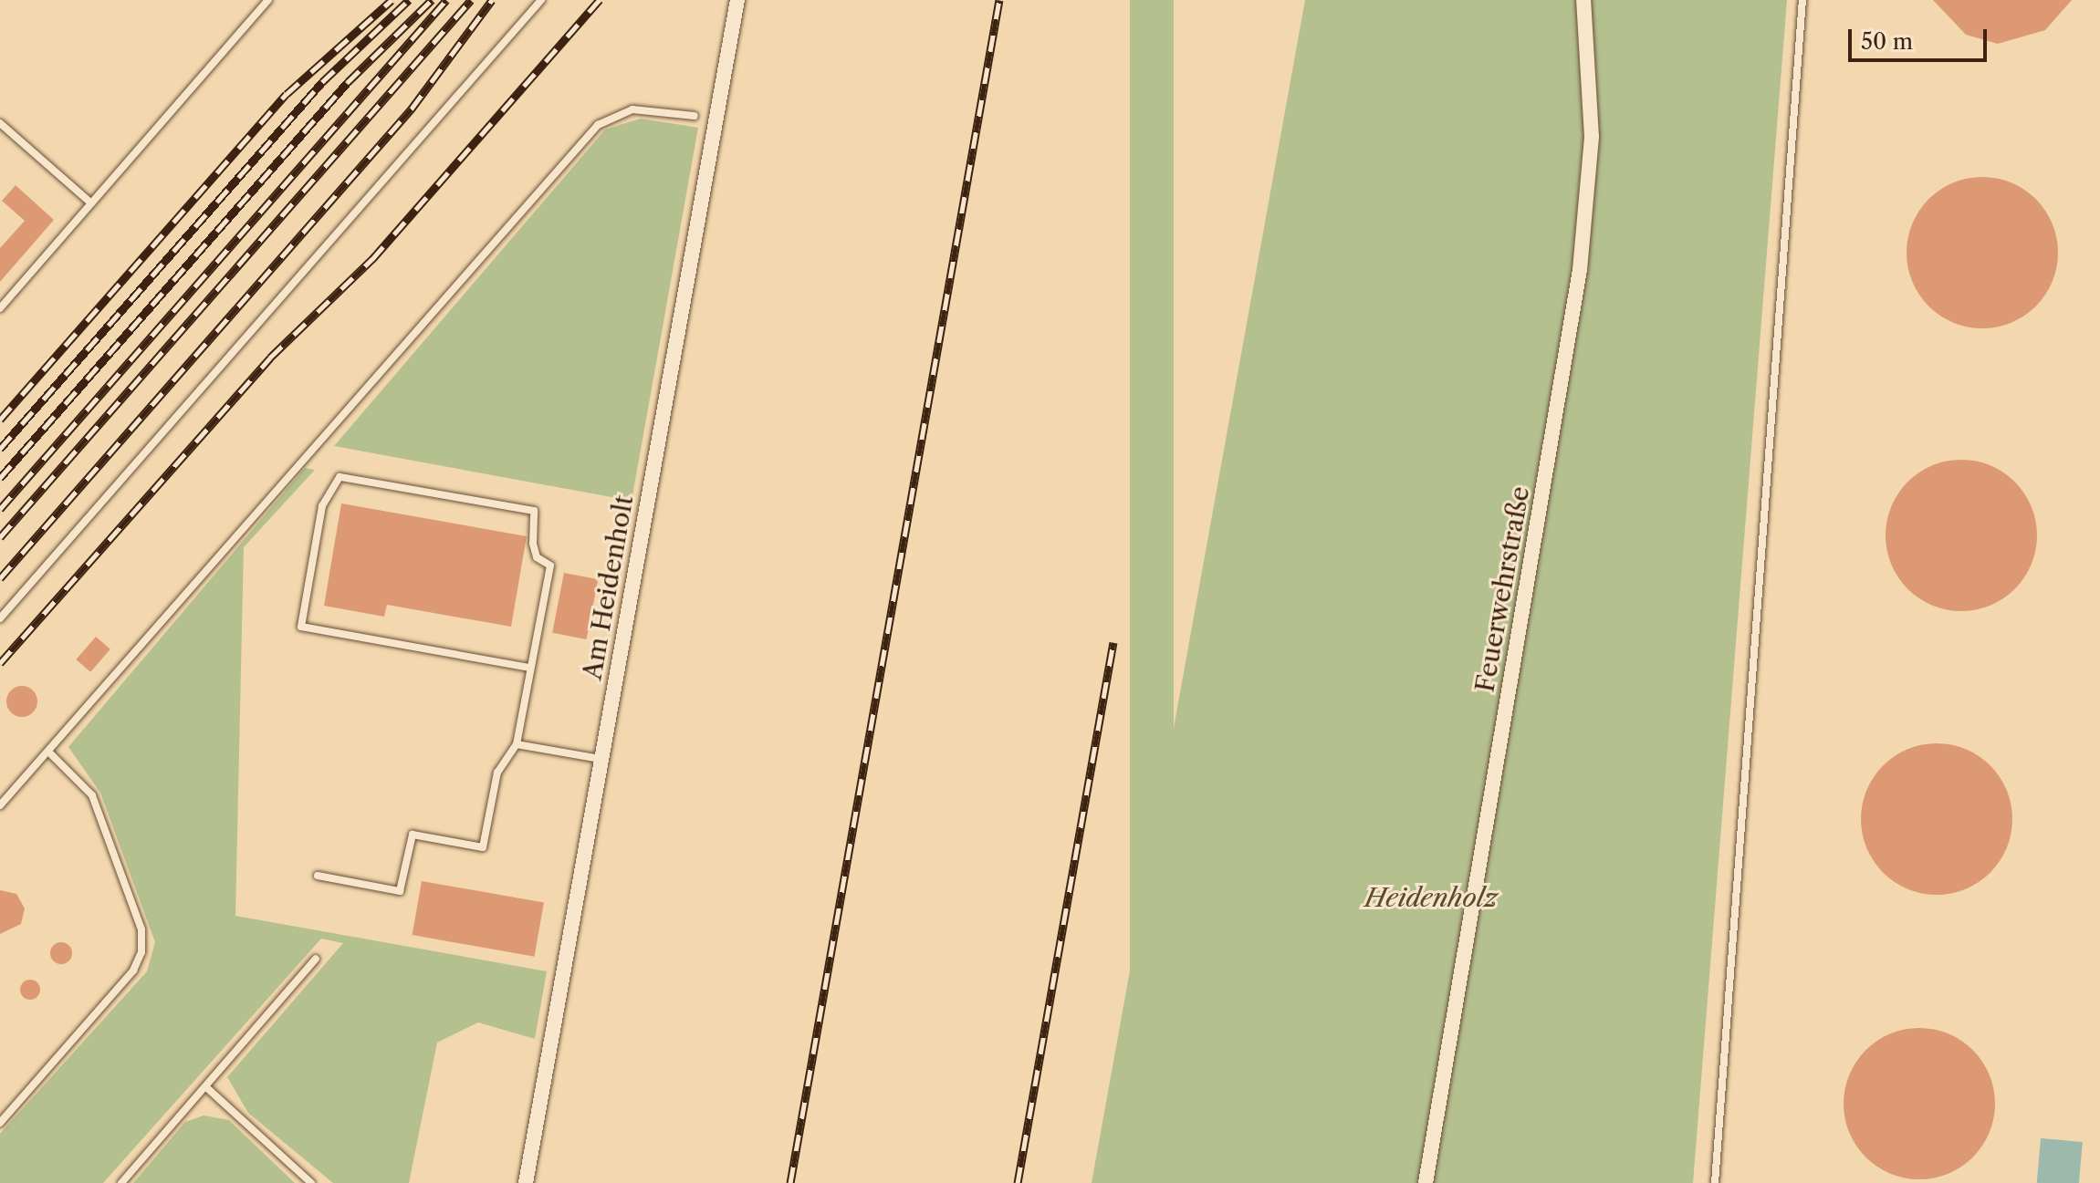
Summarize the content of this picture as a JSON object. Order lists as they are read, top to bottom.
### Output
{
  "streets": {
    "street": ["Am Heidenholt", "Feuerwehrstraße"]
  },
  "parks": ["Heidenholz"],
  "scale_bar": "50 m"
}
